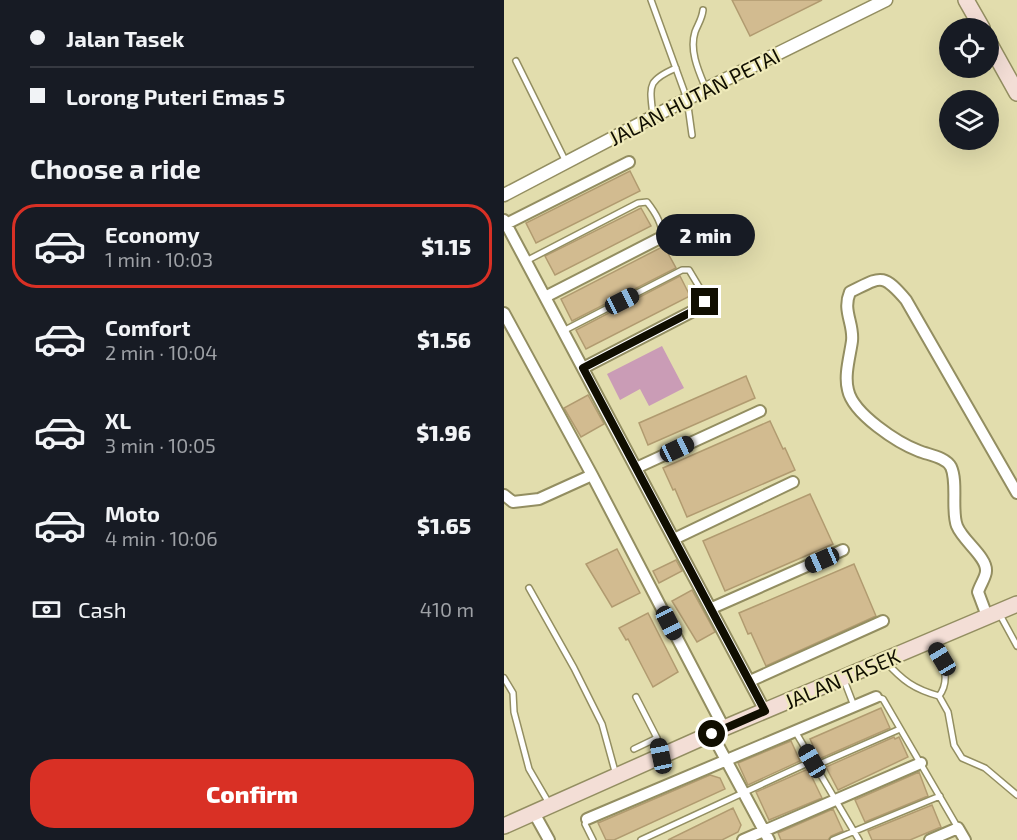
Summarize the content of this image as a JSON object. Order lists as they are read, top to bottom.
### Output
{
  "streets": {
    "main road": ["JALAN TASEK"],
    "street": ["JALAN HUTAN PETAI"]
  },
  "page": {
    "banner": ["Jalan Tasek", "Lorong Puteri Emas 5"],
    "heading": "Choose a ride",
    "list": [
      {
        "name": "Economy",
        "note": "1 min · 10:03",
        "value": "$1.15"
      },
      {
        "name": "Comfort",
        "note": "2 min · 10:04",
        "value": "$1.56"
      },
      {
        "name": "XL",
        "note": "3 min · 10:05",
        "value": "$1.96"
      },
      {
        "name": "Moto",
        "note": "4 min · 10:06",
        "value": "$1.65"
      }
    ],
    "bubble": "2 min",
    "pay": ["Cash", "410 m"],
    "buttons": "Confirm"
  }
}
